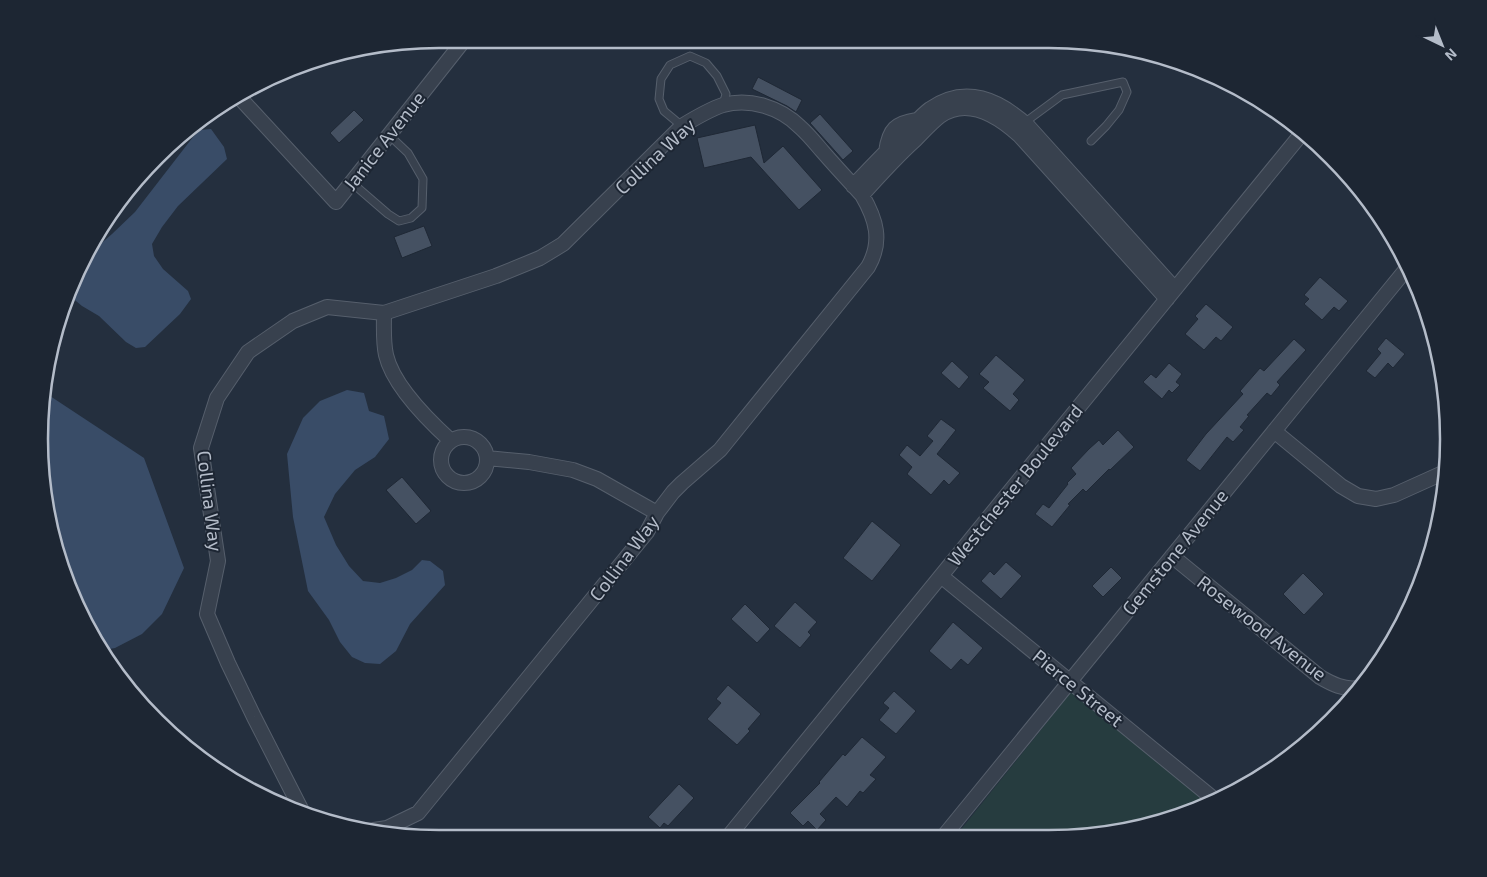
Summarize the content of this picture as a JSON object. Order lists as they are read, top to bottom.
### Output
{
  "streets": {
    "street": [
      "Janice Avenue",
      "Collina Way",
      "Westchester Boulevard",
      "Gemstone Avenue",
      "Rosewood Avenue",
      "Pierce Street"
    ]
  },
  "crossings": [
    ["Westchester Boulevard", "Pierce Street"],
    ["Gemstone Avenue", "Rosewood Avenue"],
    ["Gemstone Avenue", "Pierce Street"]
  ],
  "north": "bottom right"
}
